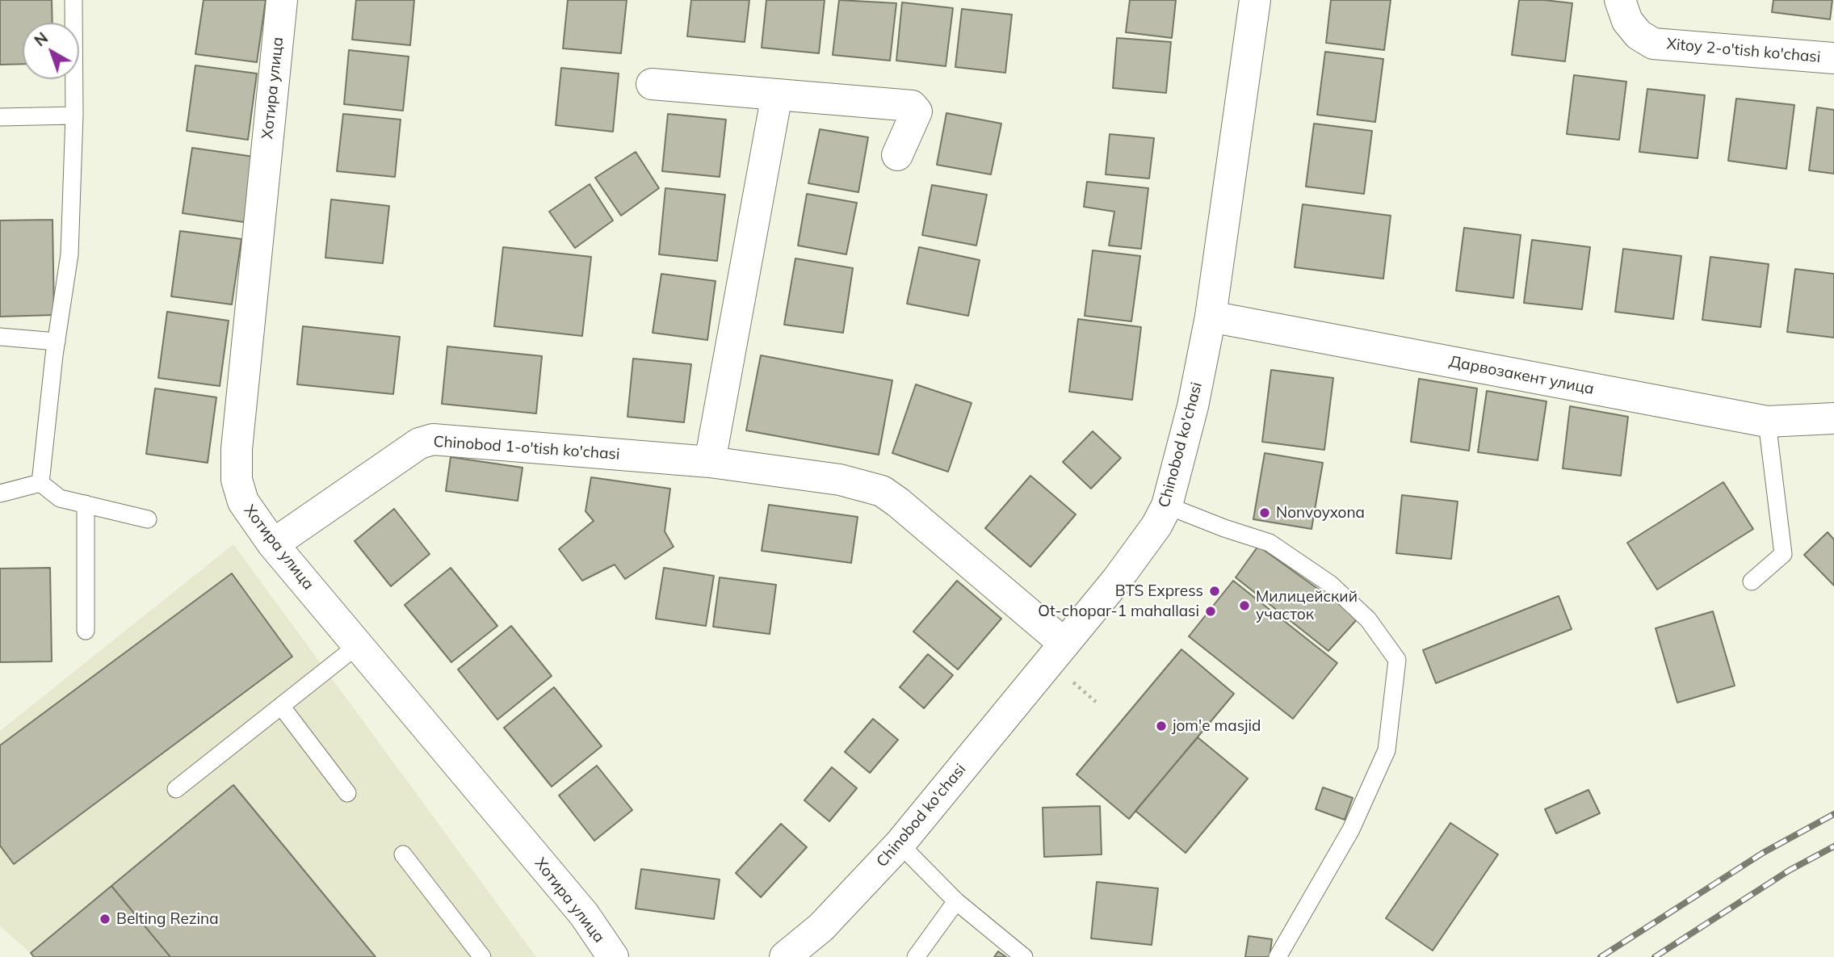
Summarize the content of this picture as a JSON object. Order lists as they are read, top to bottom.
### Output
{
  "streets": {
    "street": [
      "Xitoy 2-o'tish ko'chasi",
      "Хотира улица",
      "Дарвозакент улица",
      "Chinobod ko'chasi",
      "Chinobod 1-o'tish ko'chasi"
    ]
  },
  "crossings": [
    ["Хотира улица", "Chinobod 1-o'tish ko'chasi"],
    ["Дарвозакент улица", "Chinobod ko'chasi"],
    ["Chinobod ko'chasi", "Chinobod 1-o'tish ko'chasi"]
  ],
  "places": [
    "Nonvoyxona",
    "BTS Express",
    "Милицейский участок",
    "Ot-chopar-1 mahallasi",
    "jom'e masjid",
    "Belting Rezina"
  ],
  "north": "top left"
}
